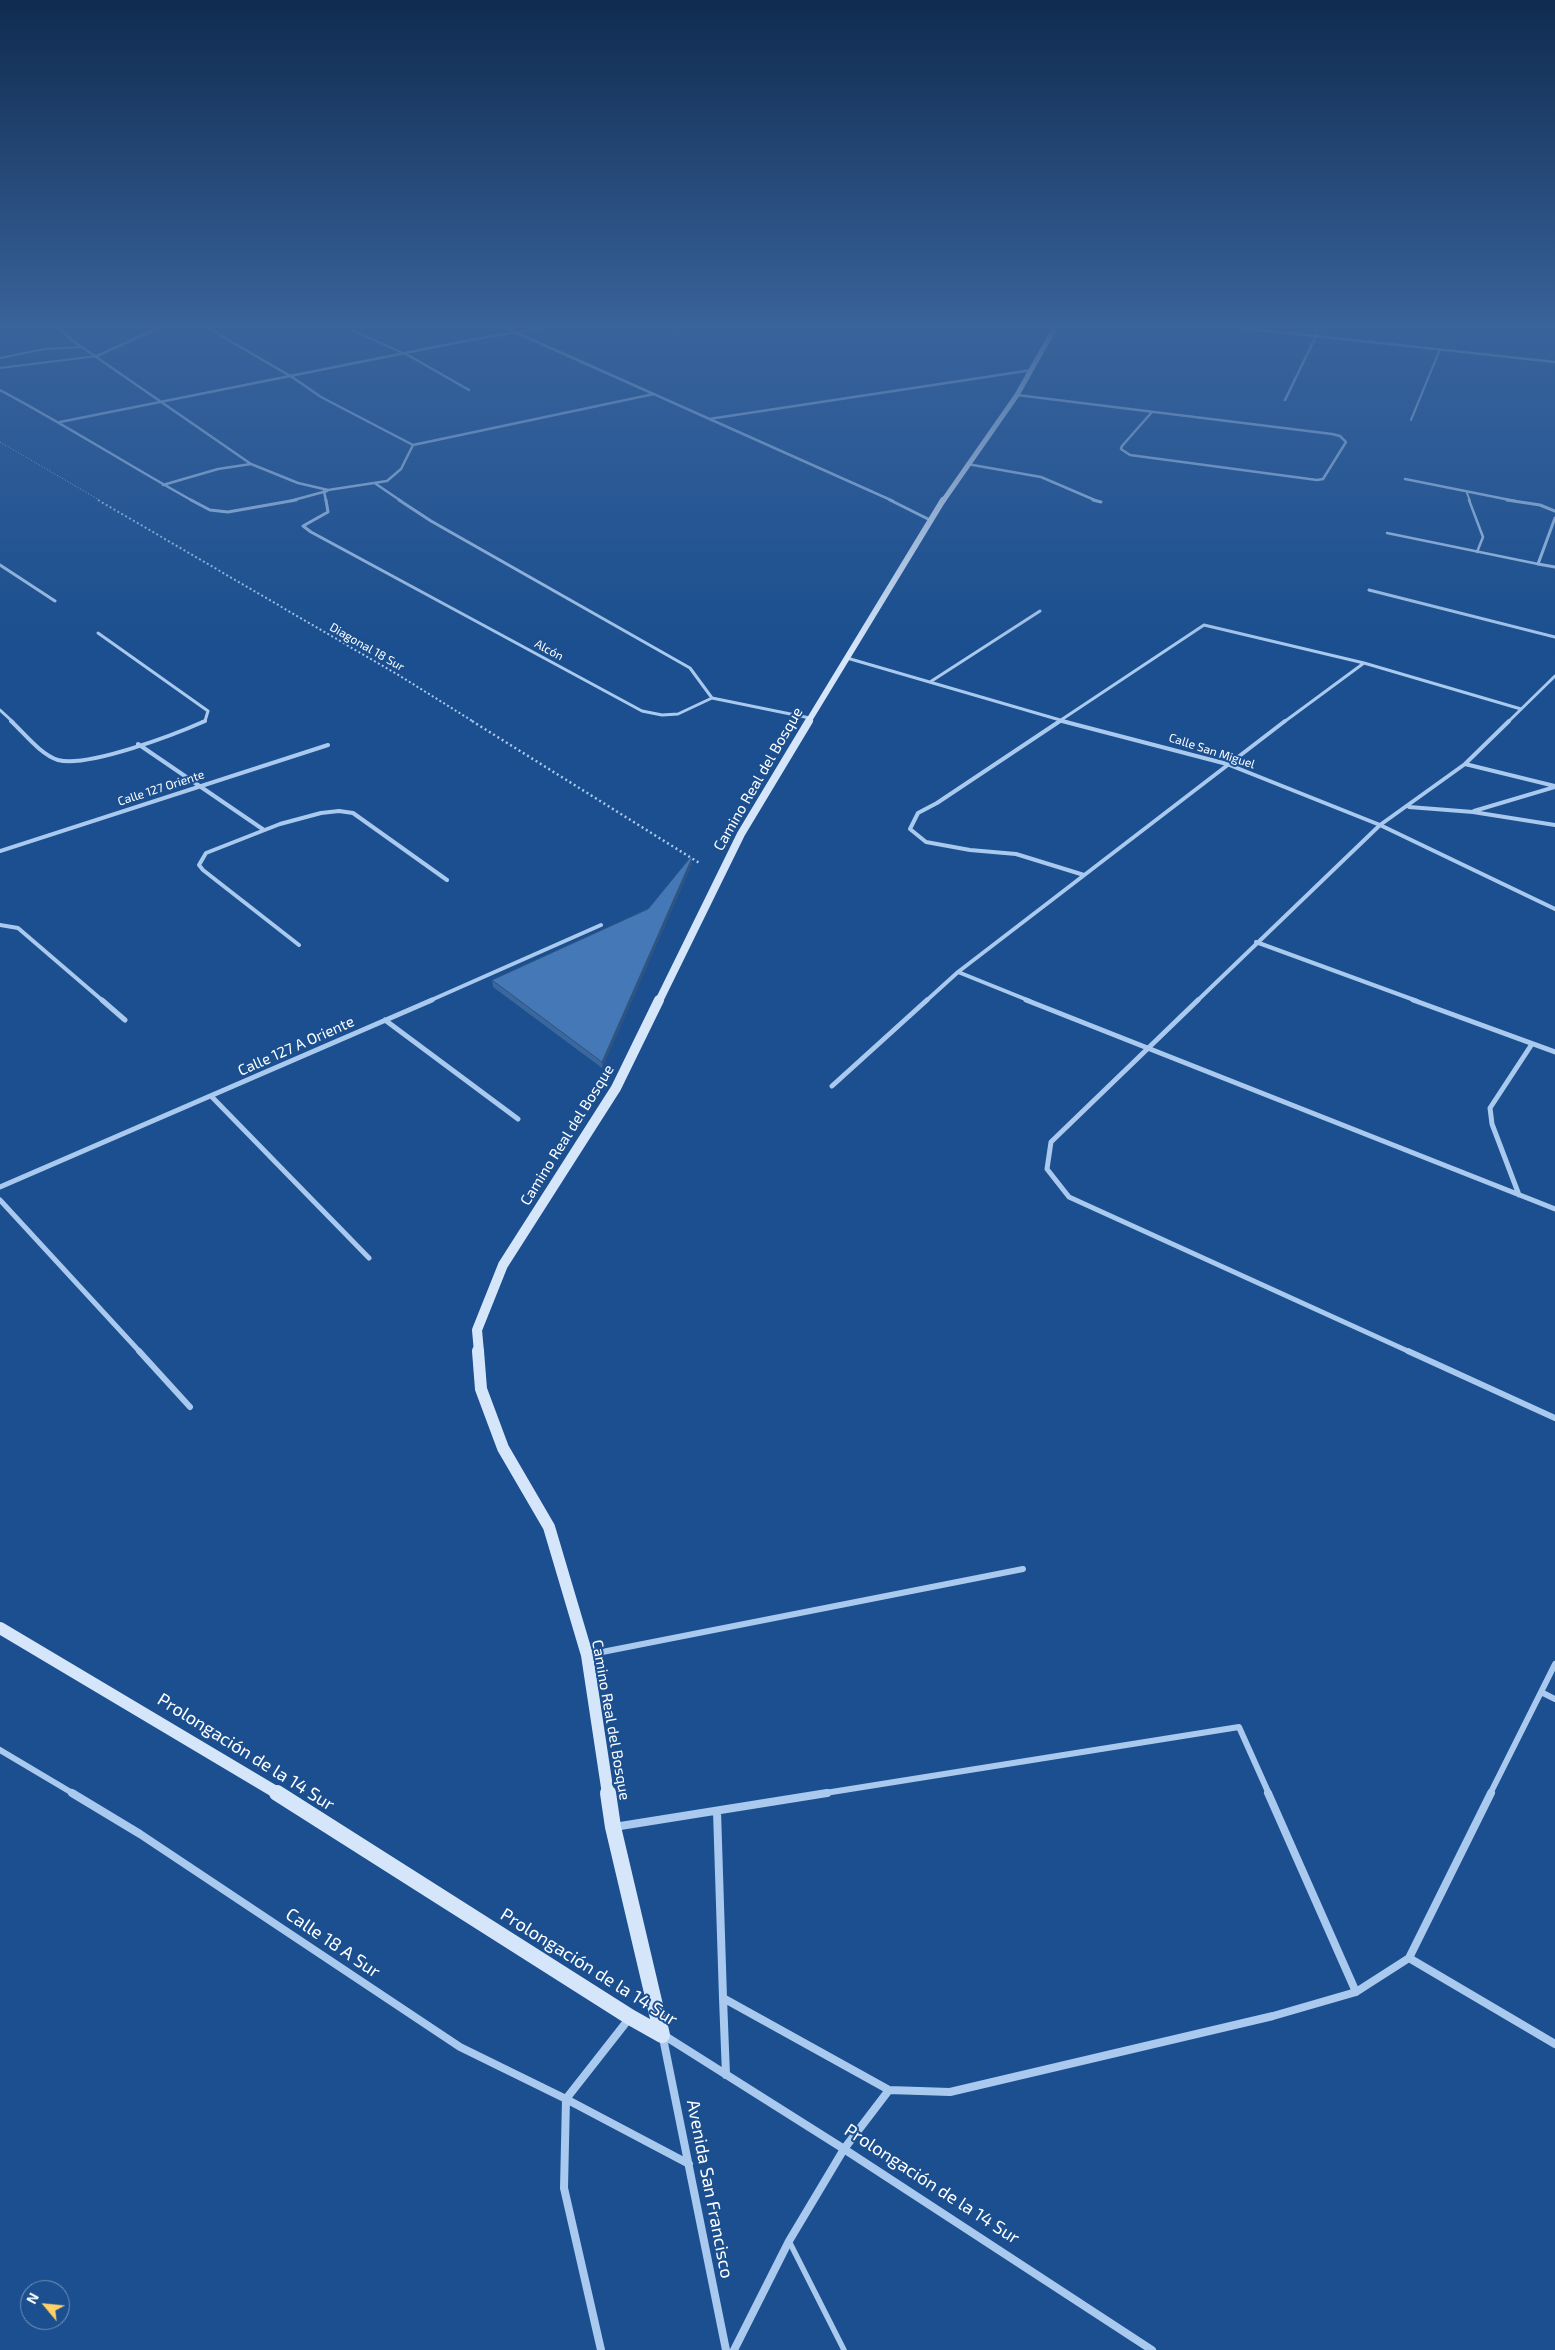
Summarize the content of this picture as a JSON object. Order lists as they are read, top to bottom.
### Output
{
  "streets": {
    "street": [
      "Alcón",
      "Calle San Miguel",
      "Camino Real del Bosque",
      "Calle 127 Oriente",
      "Calle 127 A Oriente",
      "Prolongación de la 14 Sur",
      "Calle 18 A Sur",
      "Avenida San Francisco"
    ],
    "path": ["Diagonal 18 Sur"]
  },
  "crossings": [
    ["Diagonal 18 Sur", "Camino Real del Bosque"],
    ["Calle San Miguel", "Camino Real del Bosque"],
    ["Camino Real del Bosque", "Prolongación de la 14 Sur"],
    ["Camino Real del Bosque", "Avenida San Francisco"],
    ["Prolongación de la 14 Sur", "Avenida San Francisco"],
    ["Calle 18 A Sur", "Avenida San Francisco"]
  ],
  "north": "top left"
}
